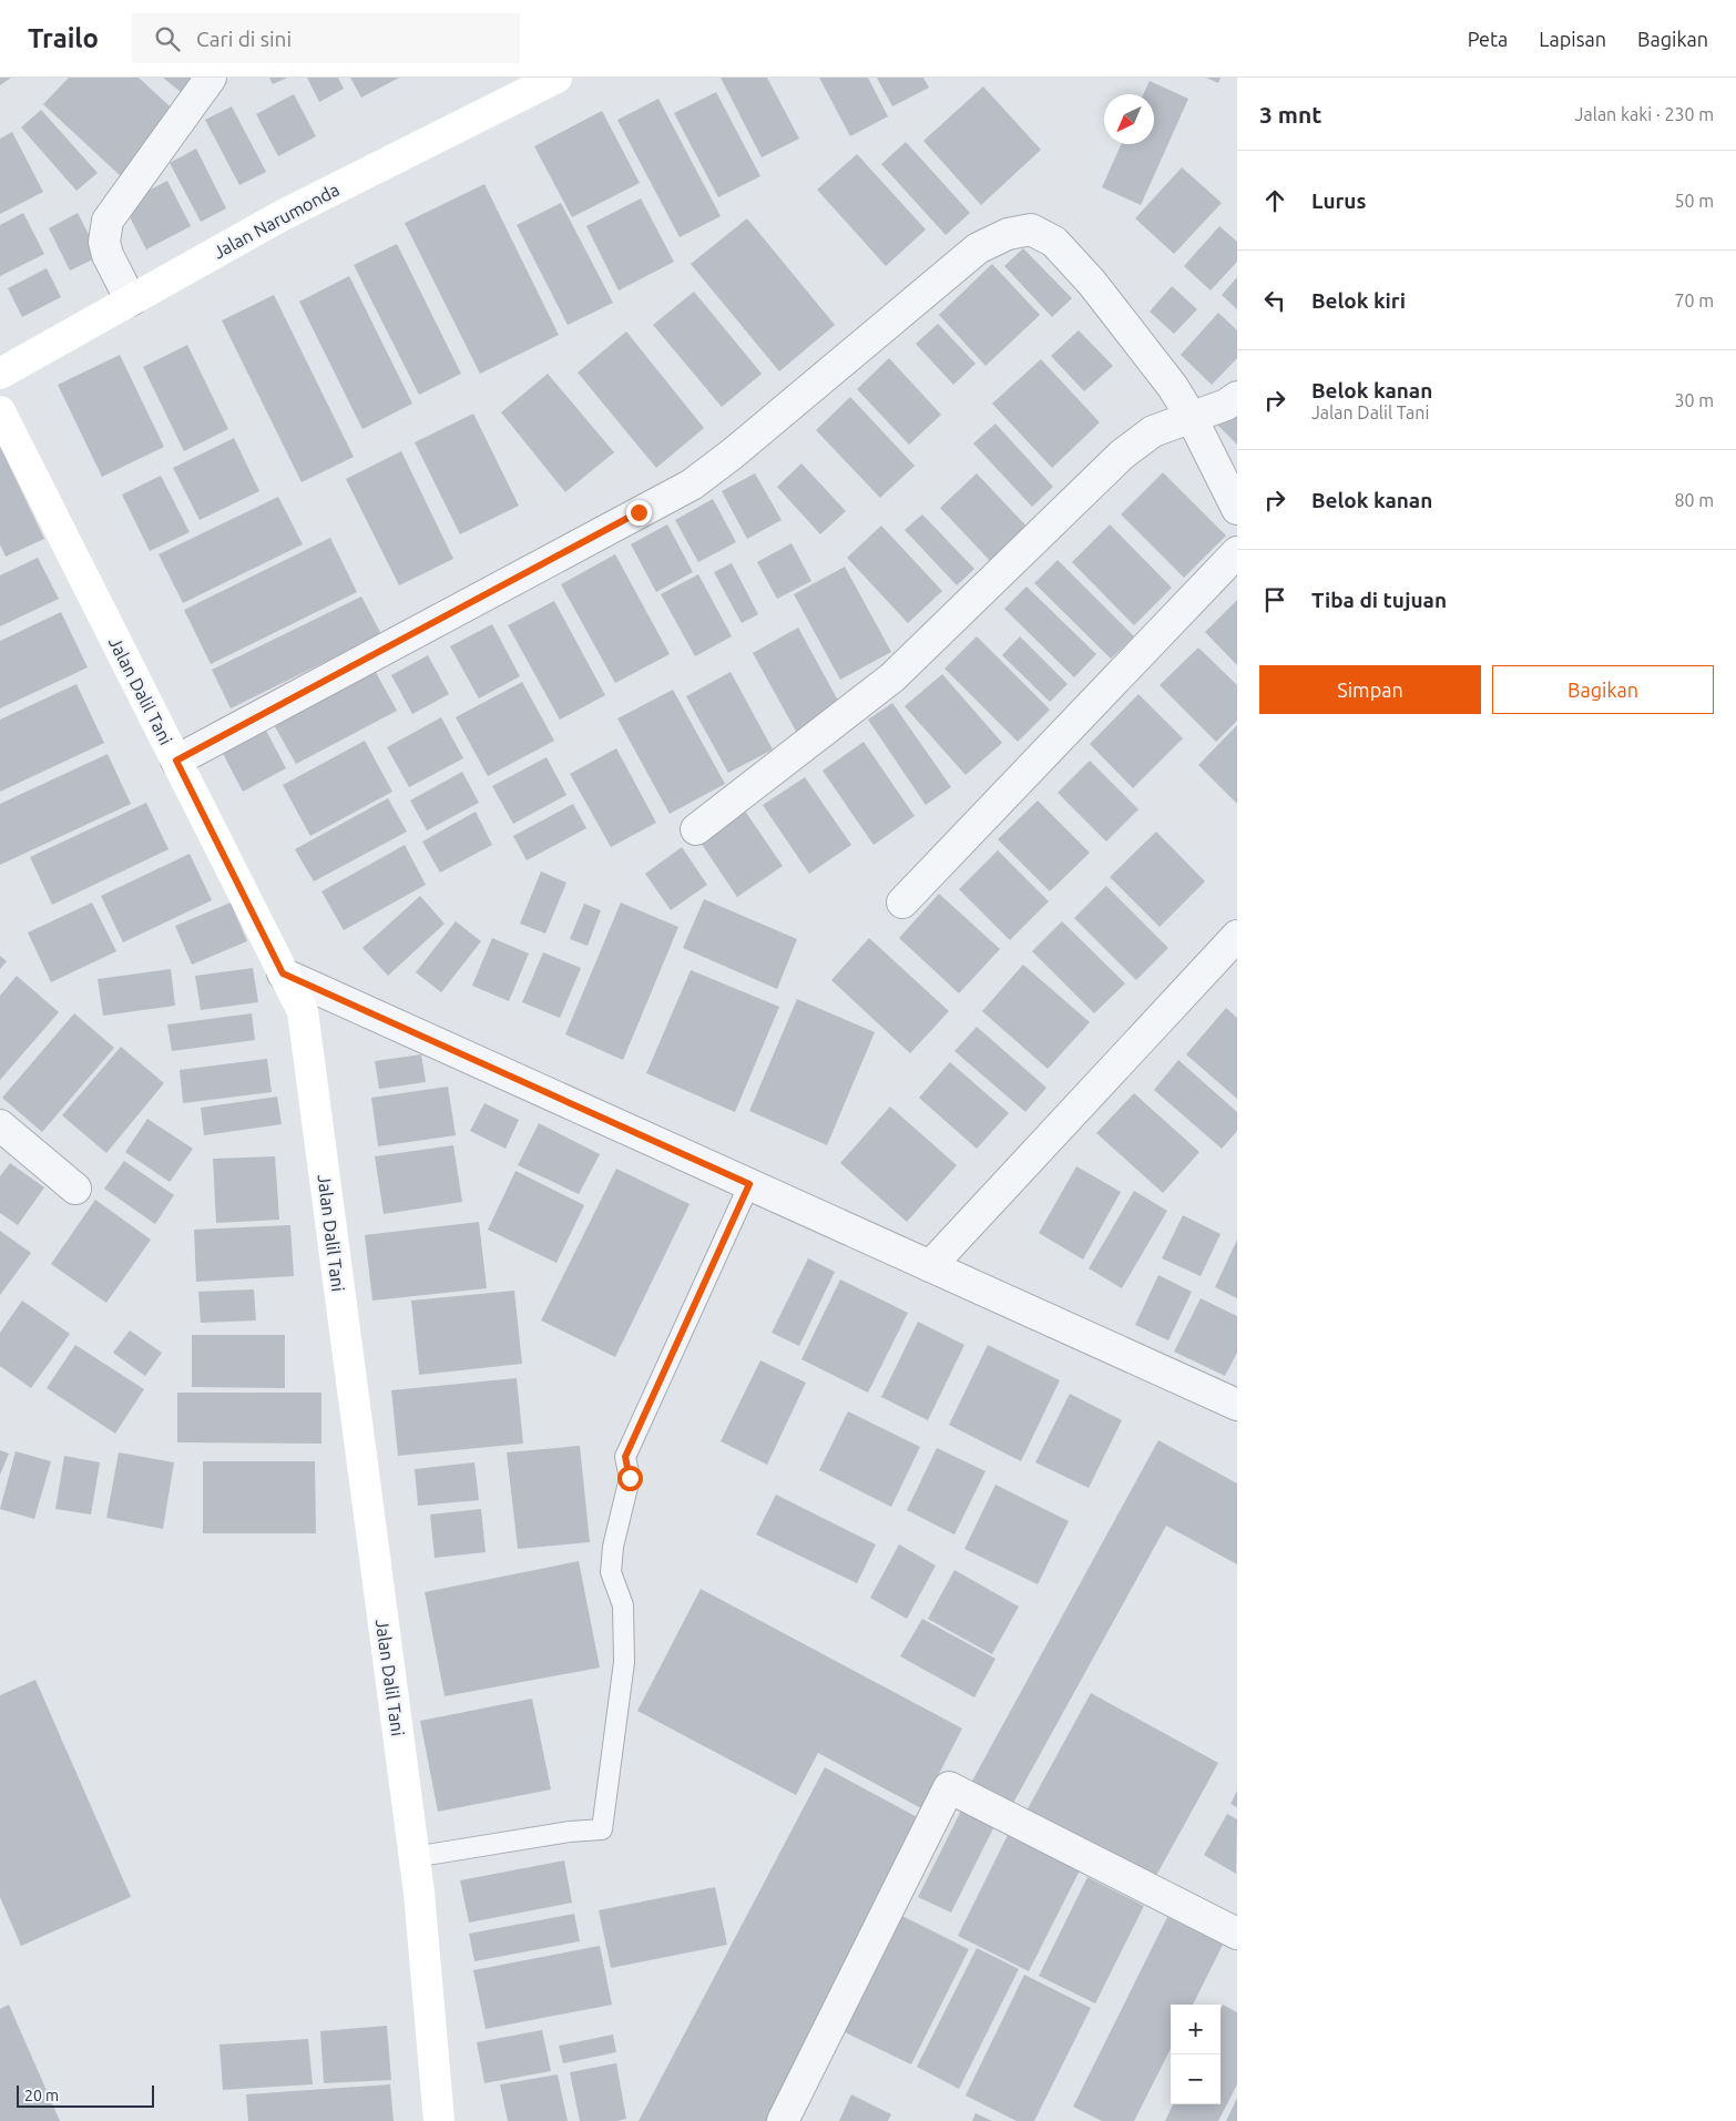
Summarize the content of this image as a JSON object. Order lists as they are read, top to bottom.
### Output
{
  "streets": {
    "street": ["Jalan Narumonda", "Jalan Dalil Tani"]
  },
  "scale_bar": "20 m",
  "north": "bottom left",
  "page": {
    "header": "Trailo",
    "search": "Cari di sini",
    "nav": ["Peta", "Lapisan", "Bagikan"],
    "heading": ["3 mnt", "Jalan kaki · 230 m"],
    "list": [
      ["Lurus", "50 m"],
      ["Belok kiri", "70 m"],
      ["Belok kanan", "Jalan Dalil Tani", "30 m"],
      ["Belok kanan", "80 m"],
      "Tiba di tujuan"
    ],
    "buttons": ["Simpan", "Bagikan"],
    "map_buttons": ["+", "−"],
    "scale": "20 m"
  }
}
